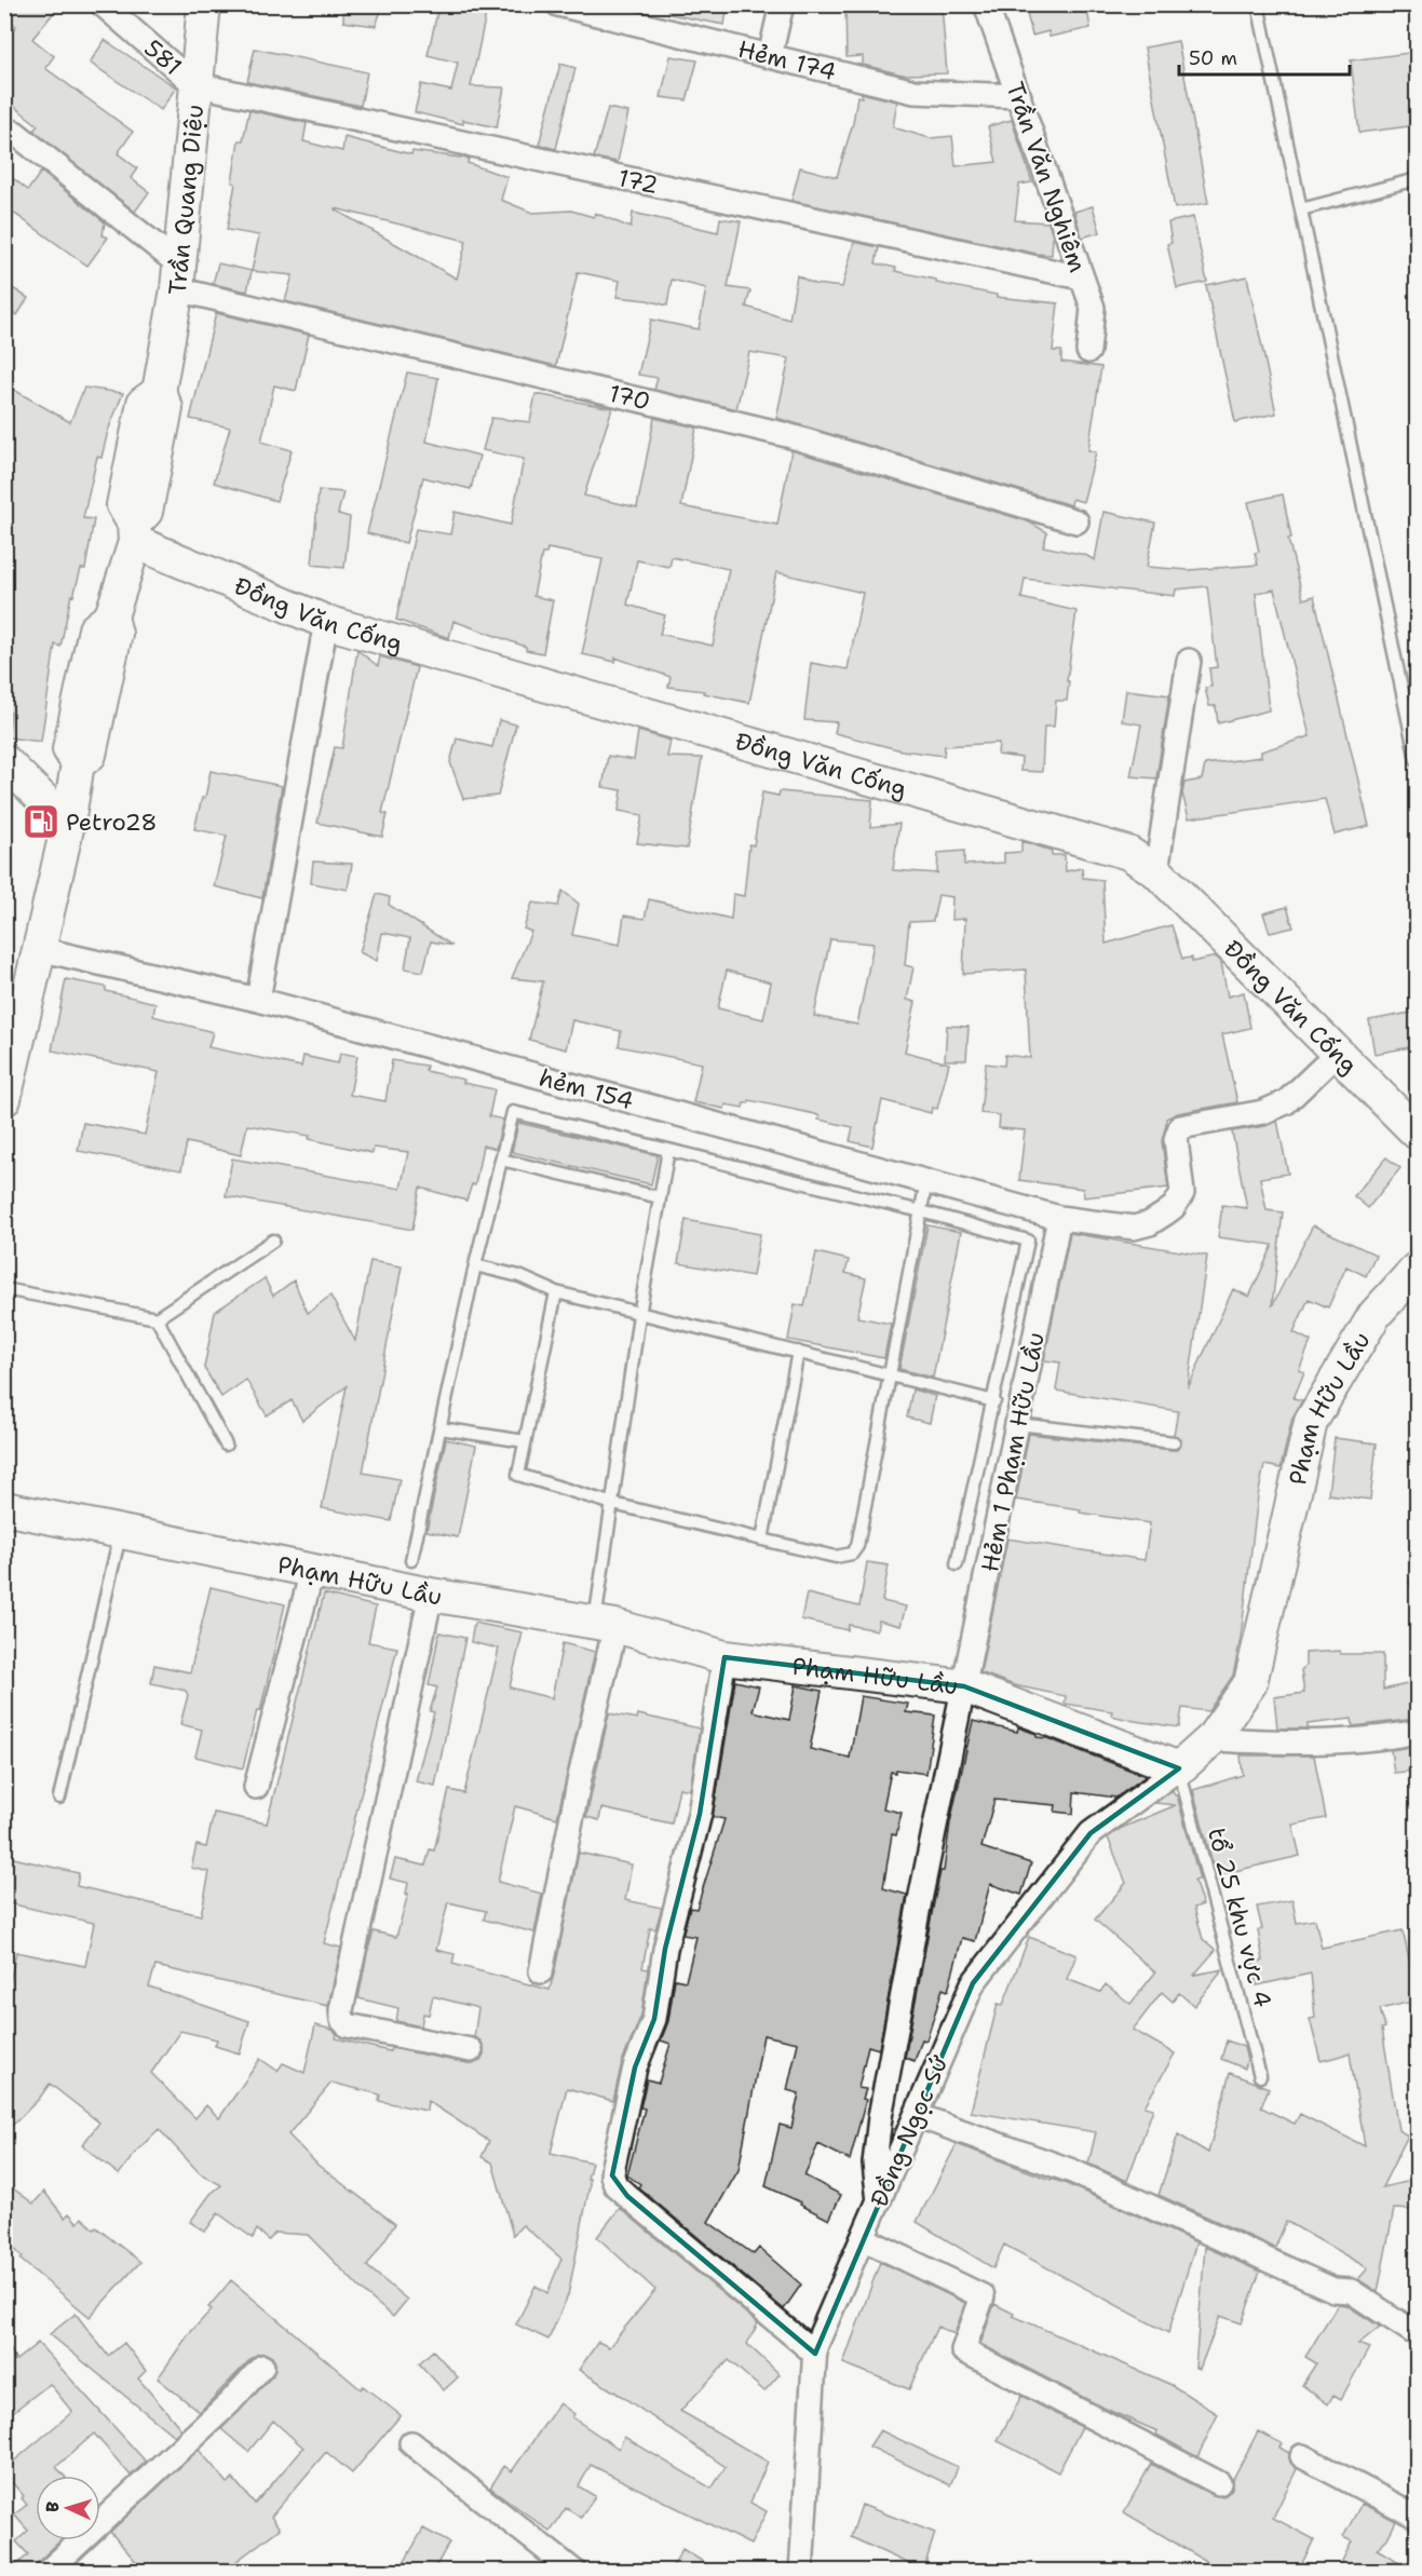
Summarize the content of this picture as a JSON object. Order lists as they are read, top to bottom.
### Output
{
  "streets": {
    "street": [
      "581",
      "Hẻm 174",
      "Trần Văn Nghiêm",
      "172",
      "Trần Quang Diệu",
      "170",
      "Đồng Văn Cống",
      "hẻm 154",
      "Phạm Hữu Lầu",
      "Hẻm 1 Phạm Hữu Lầu",
      "Đồng Ngọc Sứ"
    ],
    "lane": ["tổ 25 khu vực 4"]
  },
  "crossings": [
    ["581", "172"],
    ["581", "Trần Quang Diệu"],
    ["Hẻm 174", "Trần Văn Nghiêm"],
    ["Trần Văn Nghiêm", "172"],
    ["172", "Trần Quang Diệu"],
    ["Trần Quang Diệu", "170"],
    ["Trần Quang Diệu", "Đồng Văn Cống"],
    ["Trần Quang Diệu", "hẻm 154"],
    ["Đồng Văn Cống", "hẻm 154"],
    ["hẻm 154", "Hẻm 1 Phạm Hữu Lầu"],
    ["Phạm Hữu Lầu", "Hẻm 1 Phạm Hữu Lầu"],
    ["Phạm Hữu Lầu", "tổ 25 khu vực 4"],
    ["Phạm Hữu Lầu", "Đồng Ngọc Sứ"],
    ["Hẻm 1 Phạm Hữu Lầu", "Đồng Ngọc Sứ"],
    ["tổ 25 khu vực 4", "Đồng Ngọc Sứ"]
  ],
  "places": {
    "fuel station": ["Petro28"]
  },
  "scale_bar": "50 m",
  "north": "left"
}
